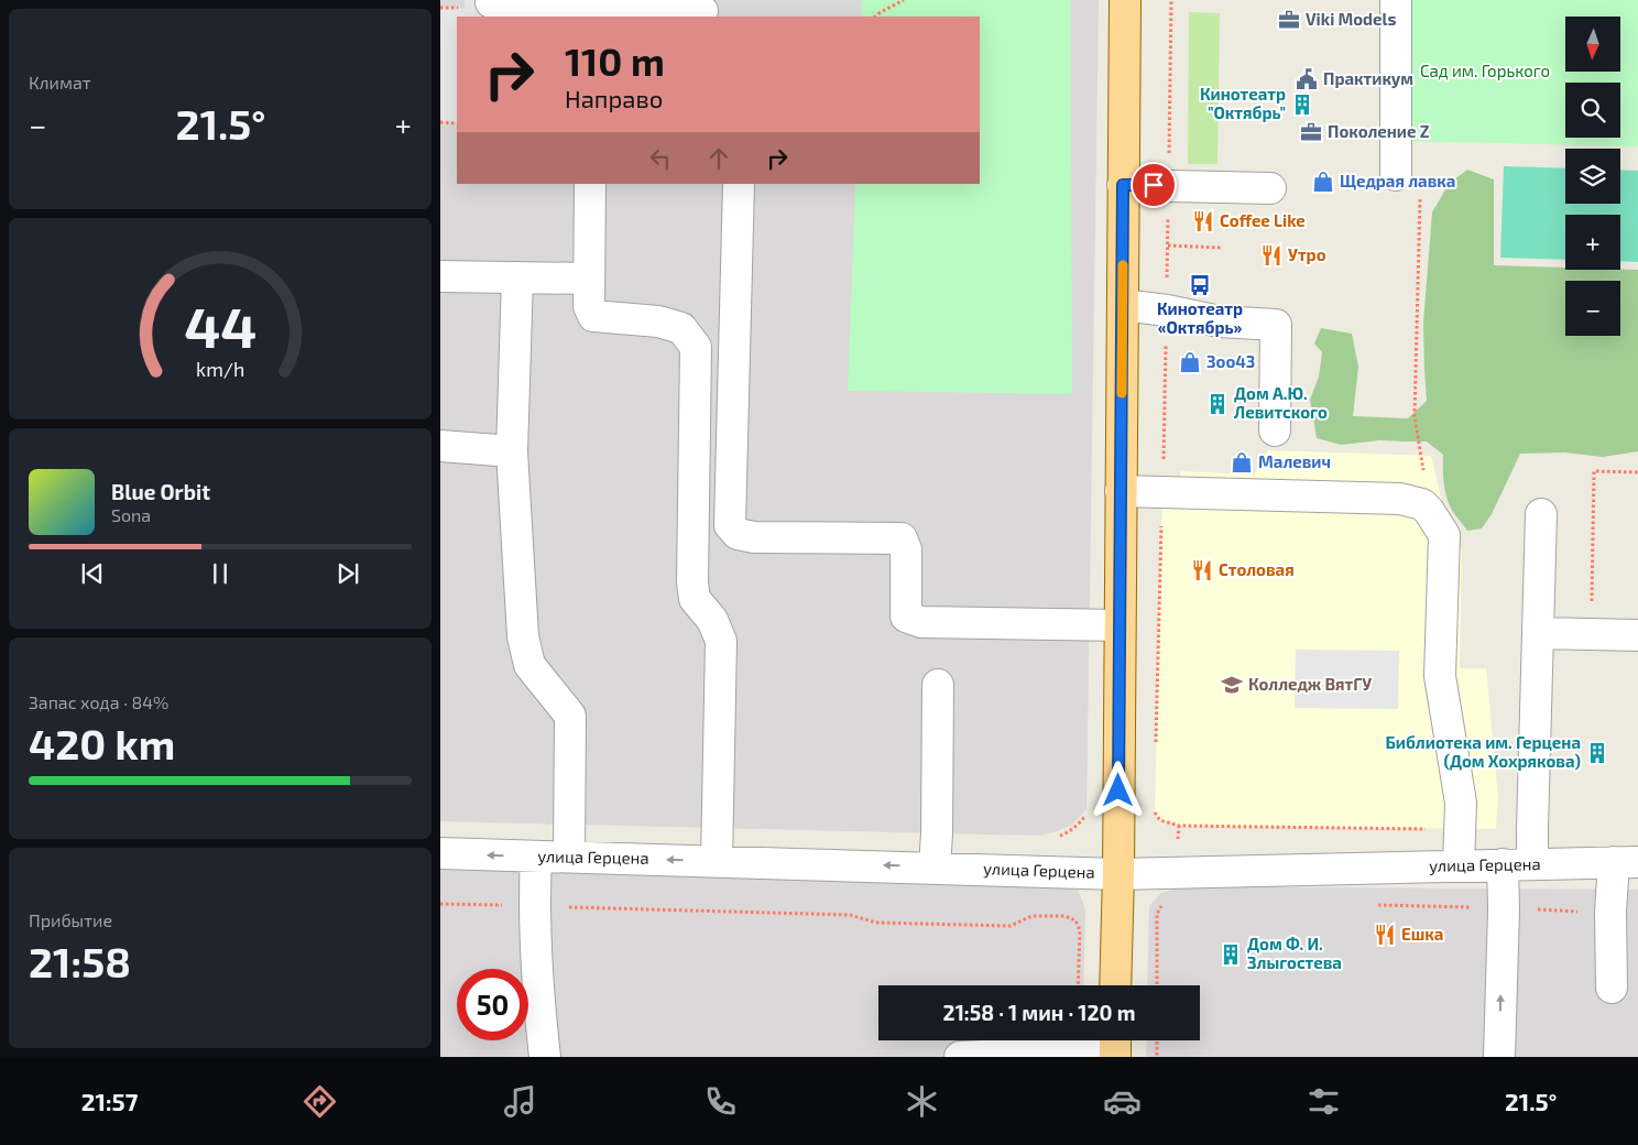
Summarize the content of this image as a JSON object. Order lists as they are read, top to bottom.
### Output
{
  "streets": {
    "street": ["улица Герцена"]
  },
  "one_way": ["улица Герцена"],
  "parks": ["Сад им. Горького"],
  "places": {
    "office": ["Viki Models", "Поколение Z"],
    "public building": ["Практикум"],
    "building": [
      "Кинотеатр \"Октябрь\"",
      "Дом А.Ю. Левитского",
      "Библиотека им. Герцена (Дом Хохрякова)",
      "Дом Ф. И. Злыгостева"
    ],
    "shop": ["Щедрая лавка", "Зоо43", "Малевич"],
    "restaurant": [
      "Coffee Like",
      "Утро",
      "Столовая",
      "Ешка"
    ],
    "bus stop": ["Кинотеатр «Октябрь»"],
    "school or university": ["Колледж ВятГУ"]
  },
  "north": "bottom",
  "page": {
    "tile": [
      "Климат",
      ["Запас хода · 84%", "420 km"],
      ["Прибытие", "21:58"]
    ],
    "map_buttons": ["+", "−"],
    "turn": ["110 m", "Направо"],
    "heat": ["−", "21.5°", "+"],
    "song": ["Blue Orbit", "Sona"],
    "limit": "50",
    "trip": "21:58 · 1 мин · 120 m",
    "tabs": ["21:57", "21.5°"],
    "gauge": ["44", "km/h"]
  }
}
